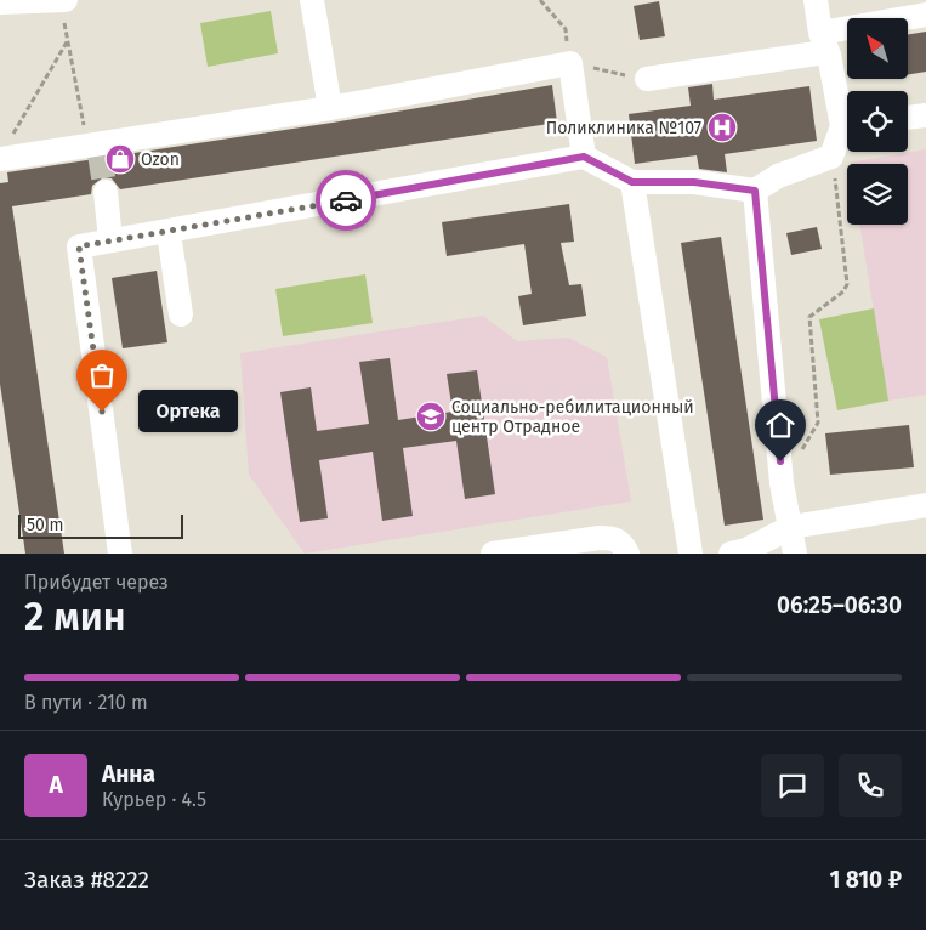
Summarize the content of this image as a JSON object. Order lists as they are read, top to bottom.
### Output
{
  "places": {
    "hospital": ["Поликлиника №107"],
    "shop": ["Ozon"],
    "other": ["Ортека"],
    "school or university": ["Социально-ребилитационный центр Отрадное"]
  },
  "scale_bar": "50 m",
  "north": "top left",
  "page": {
    "bubble": "Ортека",
    "scale": "50 m",
    "heading": ["2 мин", "Прибудет через", "06:25–06:30"],
    "panel": [
      "Анна",
      "Курьер · 4.5",
      "Заказ #8222",
      "1 810 ₽"
    ],
    "bar": "В пути · 210 m",
    "round": "А"
  }
}
